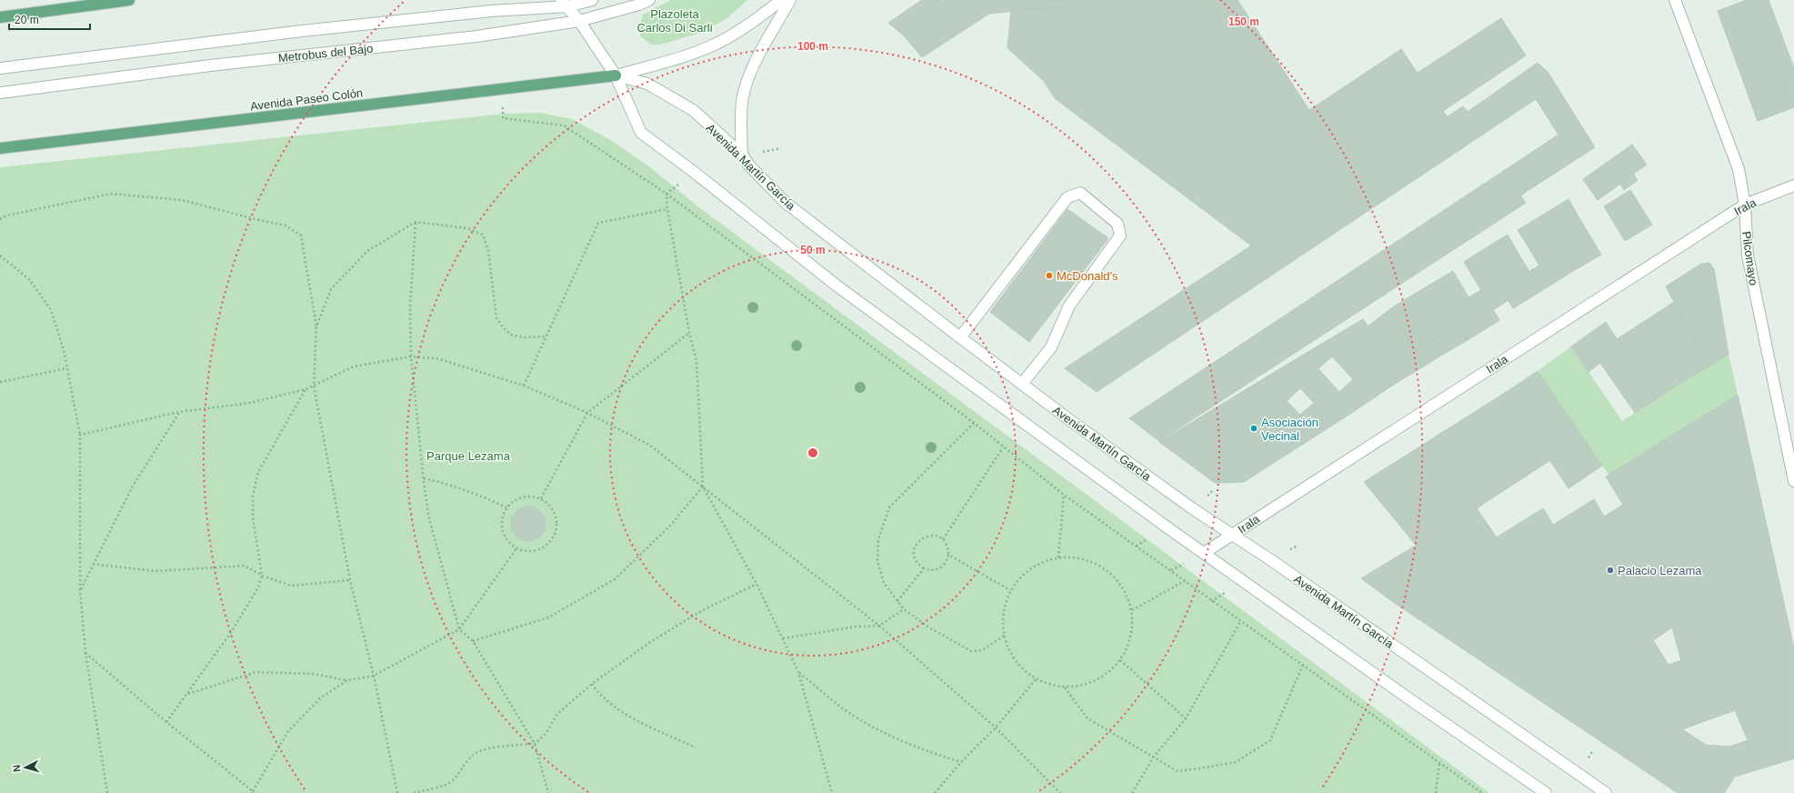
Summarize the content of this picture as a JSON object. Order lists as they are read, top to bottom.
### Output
{
  "streets": {
    "main road": [
      "Metrobus del Bajo",
      "Avenida Paseo Colón",
      "Avenida Martín García",
      "Irala",
      "Pilcomayo"
    ]
  },
  "crossings": [
    ["Avenida Paseo Colón", "Avenida Martín García"],
    ["Avenida Martín García", "Irala"],
    ["Irala", "Pilcomayo"]
  ],
  "parks": ["Plazoleta Carlos Di Sarli", "Parque Lezama"],
  "places": ["McDonald's", "Asociación Vecinal", "Palacio Lezama"],
  "scale_bar": "20 m",
  "north": "left",
  "rings": ["150 m", "100 m", "50 m"]
}
